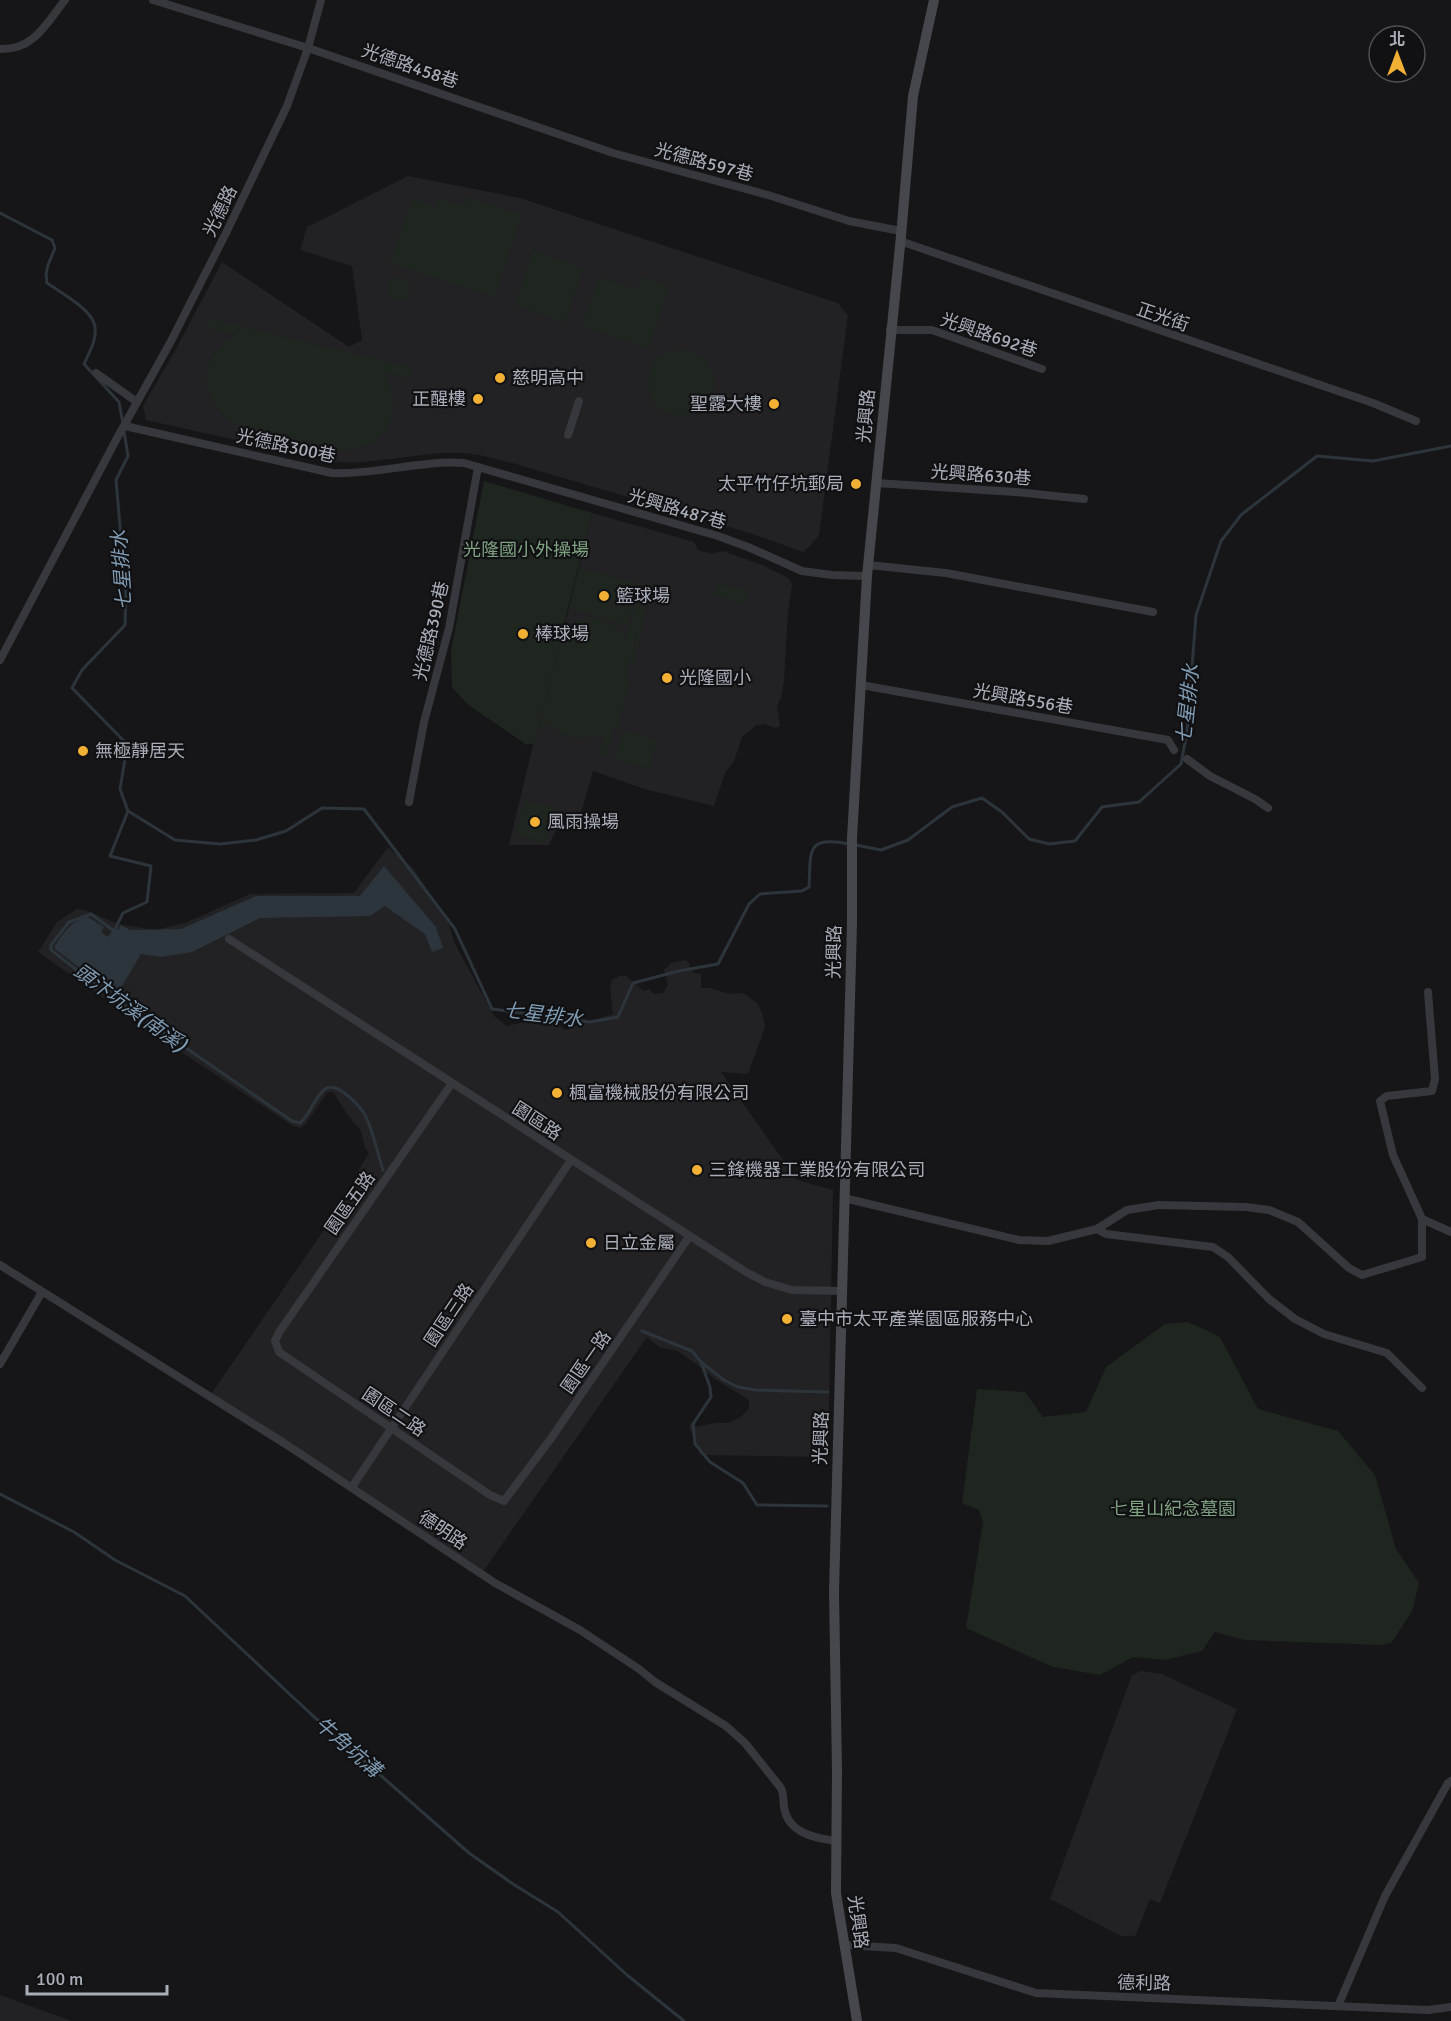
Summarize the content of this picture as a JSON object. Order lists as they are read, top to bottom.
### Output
{
  "streets": {
    "main road": ["光興路"],
    "street": [
      "光德路458巷",
      "光德路597巷",
      "光德路",
      "正光街",
      "光興路692巷",
      "光德路300巷",
      "光興路630巷",
      "光興路487巷",
      "光德路390巷",
      "光興路556巷",
      "園區路",
      "園區五路",
      "園區三路",
      "園區一路",
      "園區二路",
      "德明路",
      "德利路"
    ]
  },
  "crossings": [
    ["光德路458巷", "光德路597巷"],
    ["光德路458巷", "光德路"],
    ["光德路597巷", "正光街"],
    ["光德路597巷", "光興路"],
    ["光德路", "光德路300巷"],
    ["正光街", "光興路"],
    ["光興路692巷", "光興路"],
    ["光興路", "光興路630巷"],
    ["光興路", "光興路487巷"],
    ["光興路", "光興路556巷"],
    ["光興路", "園區路"],
    ["光興路", "德明路"],
    ["光興路", "德利路"],
    ["光德路300巷", "光興路487巷"],
    ["光德路300巷", "光德路390巷"],
    ["光興路487巷", "光德路390巷"],
    ["園區路", "園區五路"],
    ["園區路", "園區三路"],
    ["園區路", "園區一路"],
    ["園區五路", "園區二路"],
    ["園區三路", "園區二路"],
    ["園區三路", "德明路"],
    ["園區一路", "園區二路"]
  ],
  "water": ["七星排水", "頭汴坑溪(南溪)", "牛角坑溝"],
  "parks": ["光隆國小外操場", "七星山紀念墓園"],
  "places": [
    "慈明高中",
    "正醒樓",
    "聖露大樓",
    "太平竹仔坑郵局",
    "籃球場",
    "棒球場",
    "光隆國小",
    "無極靜居天",
    "風雨操場",
    "楓富機械股份有限公司",
    "三鋒機器工業股份有限公司",
    "日立金屬",
    "臺中市太平產業園區服務中心"
  ],
  "scale_bar": "100 m",
  "north": "top"
}
